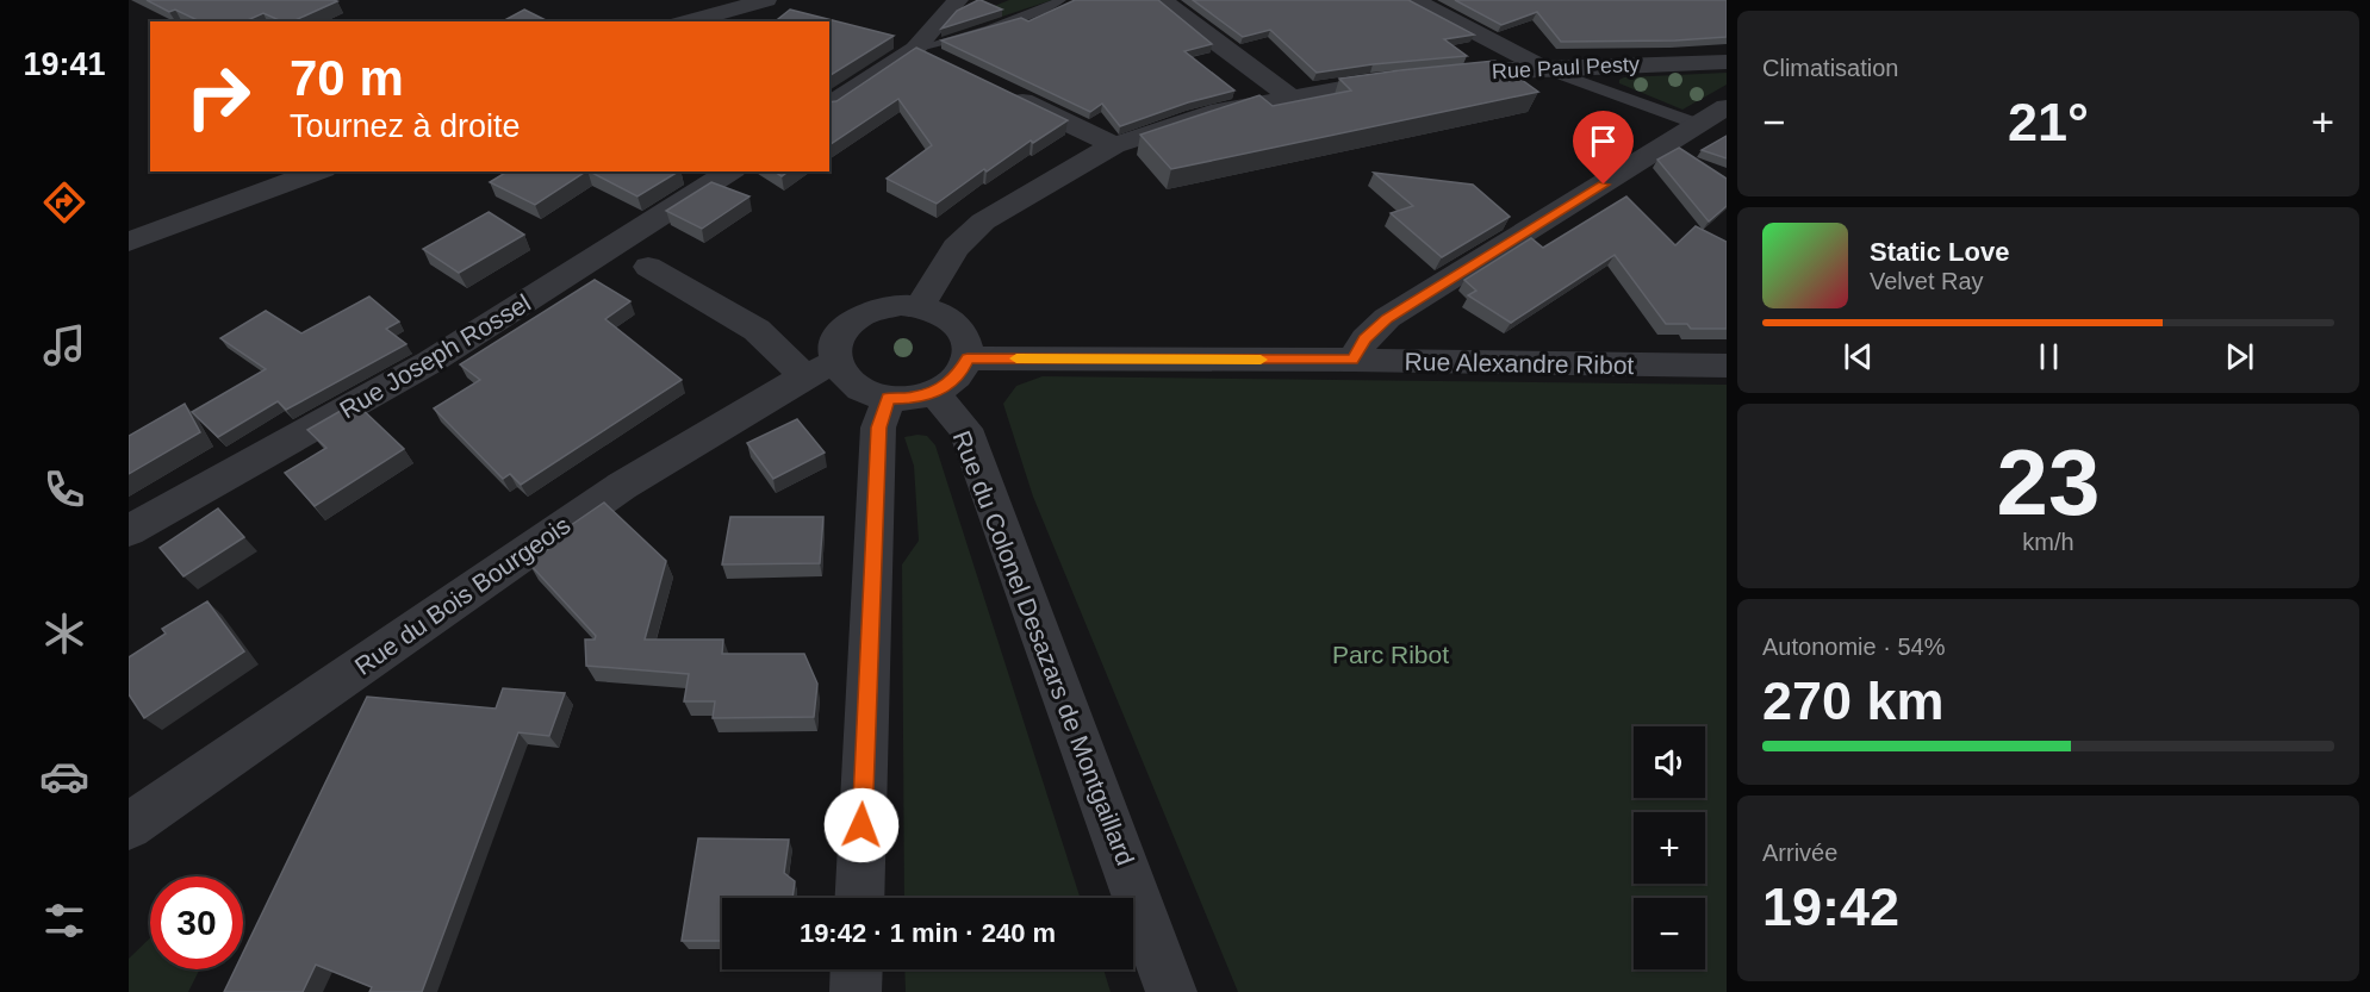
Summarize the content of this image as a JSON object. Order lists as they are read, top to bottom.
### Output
{
  "streets": {
    "street": [
      "Rue Paul Pesty",
      "Rue Joseph Rossel",
      "Rue Alexandre Ribot",
      "Rue du Bois Bourgeois",
      "Rue du Colonel Desazars de Montgaillard"
    ]
  },
  "crossings": [
    ["Rue Paul Pesty", "Rue Alexandre Ribot"],
    ["Rue Paul Pesty", "Rue du Bois Bourgeois"],
    ["Rue Paul Pesty", "Rue du Colonel Desazars de Montgaillard"],
    ["Rue Alexandre Ribot", "Rue du Bois Bourgeois"],
    ["Rue Alexandre Ribot", "Rue du Colonel Desazars de Montgaillard"],
    ["Rue du Bois Bourgeois", "Rue du Colonel Desazars de Montgaillard"]
  ],
  "parks": ["Parc Ribot"],
  "page": {
    "tabs": "19:41",
    "tile": [
      "Climatisation",
      ["23", "km/h"],
      ["Autonomie · 54%", "270 km"],
      ["Arrivée", "19:42"]
    ],
    "turn": ["70 m", "Tournez à droite"],
    "heat": ["−", "21°", "+"],
    "song": ["Static Love", "Velvet Ray"],
    "map_buttons": ["+", "−"],
    "limit": "30",
    "trip": "19:42 · 1 min · 240 m"
  }
}
